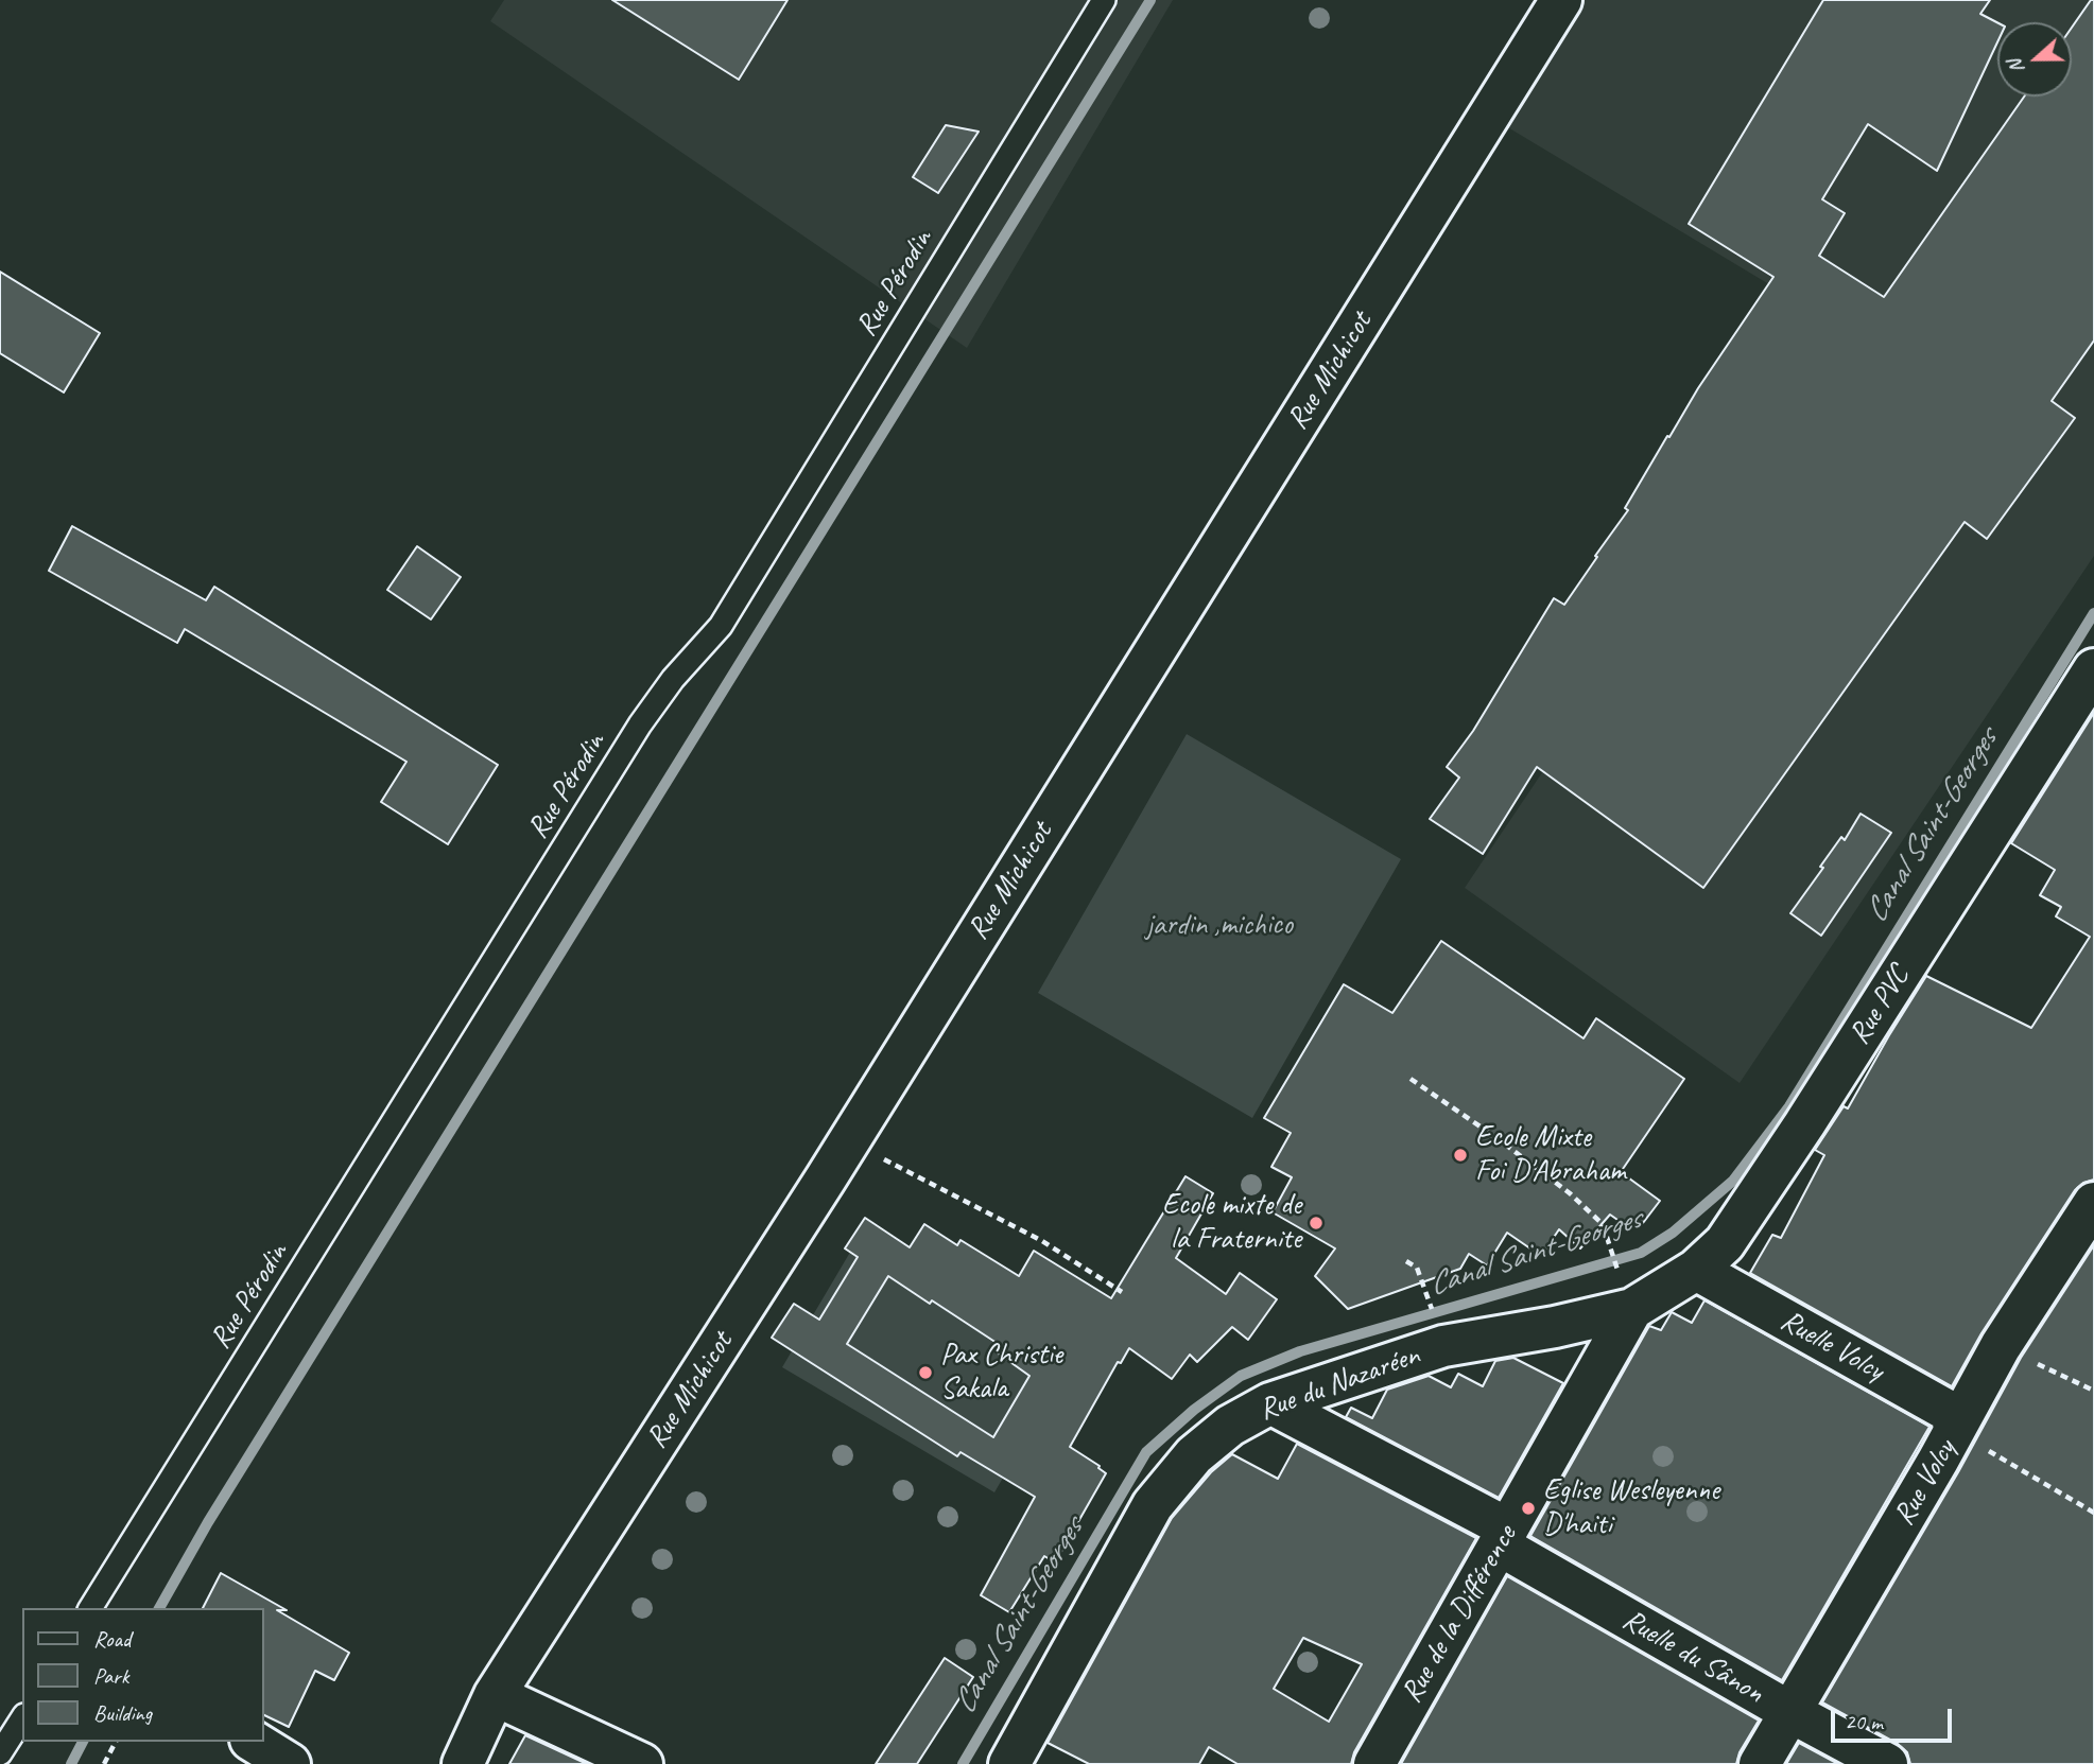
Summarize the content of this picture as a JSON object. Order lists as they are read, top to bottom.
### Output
{
  "streets": {
    "street": [
      "Rue Michicot",
      "Rue PVC",
      "Ruelle Volcy",
      "Rue du Nazaréen",
      "Rue Volcy",
      "Rue de la Différence",
      "Ruelle du Sânon"
    ],
    "lane": ["Rue Pérodin"]
  },
  "crossings": [
    ["Rue PVC", "Ruelle Volcy"],
    ["Rue PVC", "Rue du Nazaréen"],
    ["Rue PVC", "Rue de la Différence"],
    ["Ruelle Volcy", "Rue Volcy"],
    ["Rue du Nazaréen", "Rue de la Différence"],
    ["Rue du Nazaréen", "Ruelle du Sânon"],
    ["Rue Volcy", "Ruelle du Sânon"],
    ["Rue de la Différence", "Ruelle du Sânon"]
  ],
  "water": ["Canal Saint-Georges"],
  "parks": ["jardin ,michico"],
  "places": [
    "Ecole Mixte Foi D'Abraham",
    "Ecole mixte de la Fraternite",
    "Pax Christie Sakala",
    "Eglise Wesleyenne D'haiti"
  ],
  "legend": ["Road", "Park", "Building"],
  "scale_bar": "20 m",
  "north": "left"
}
